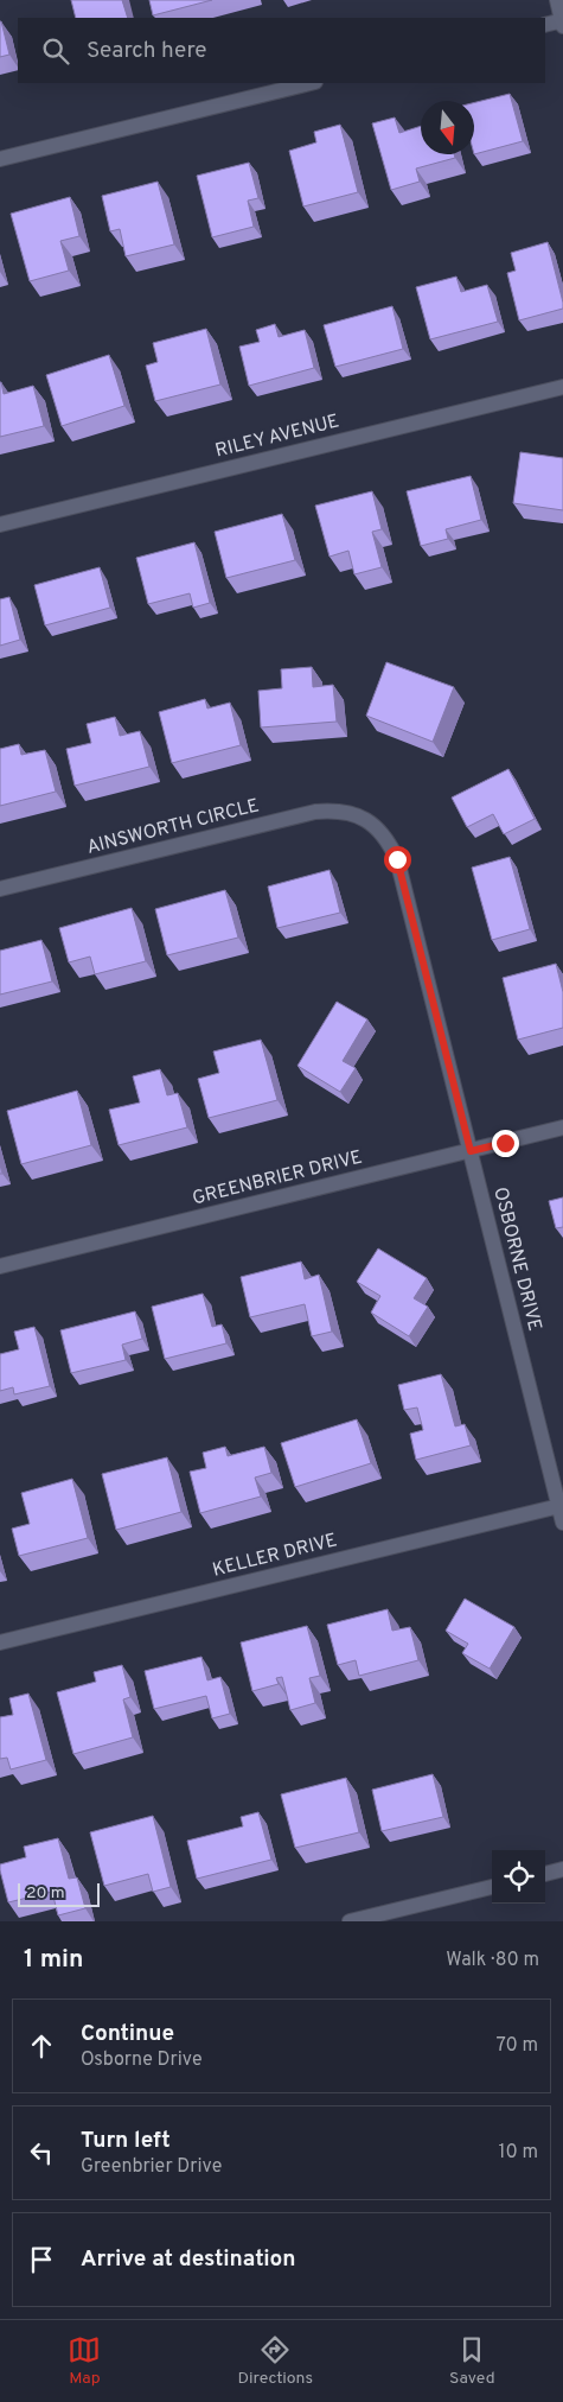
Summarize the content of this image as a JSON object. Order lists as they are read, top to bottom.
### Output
{
  "streets": {
    "street": [
      "RILEY AVENUE",
      "AINSWORTH CIRCLE",
      "GREENBRIER DRIVE",
      "OSBORNE DRIVE",
      "KELLER DRIVE"
    ]
  },
  "crossings": [
    ["AINSWORTH CIRCLE", "OSBORNE DRIVE"],
    ["GREENBRIER DRIVE", "OSBORNE DRIVE"],
    ["OSBORNE DRIVE", "KELLER DRIVE"]
  ],
  "scale_bar": "20 m",
  "north": "bottom",
  "page": {
    "search": "Search here",
    "scale": "20 m",
    "heading": ["1 min", "Walk · 80 m"],
    "list": [
      ["Continue", "Osborne Drive", "70 m"],
      ["Turn left", "Greenbrier Drive", "10 m"],
      "Arrive at destination"
    ],
    "nav": ["Map", "Directions", "Saved"]
  }
}
